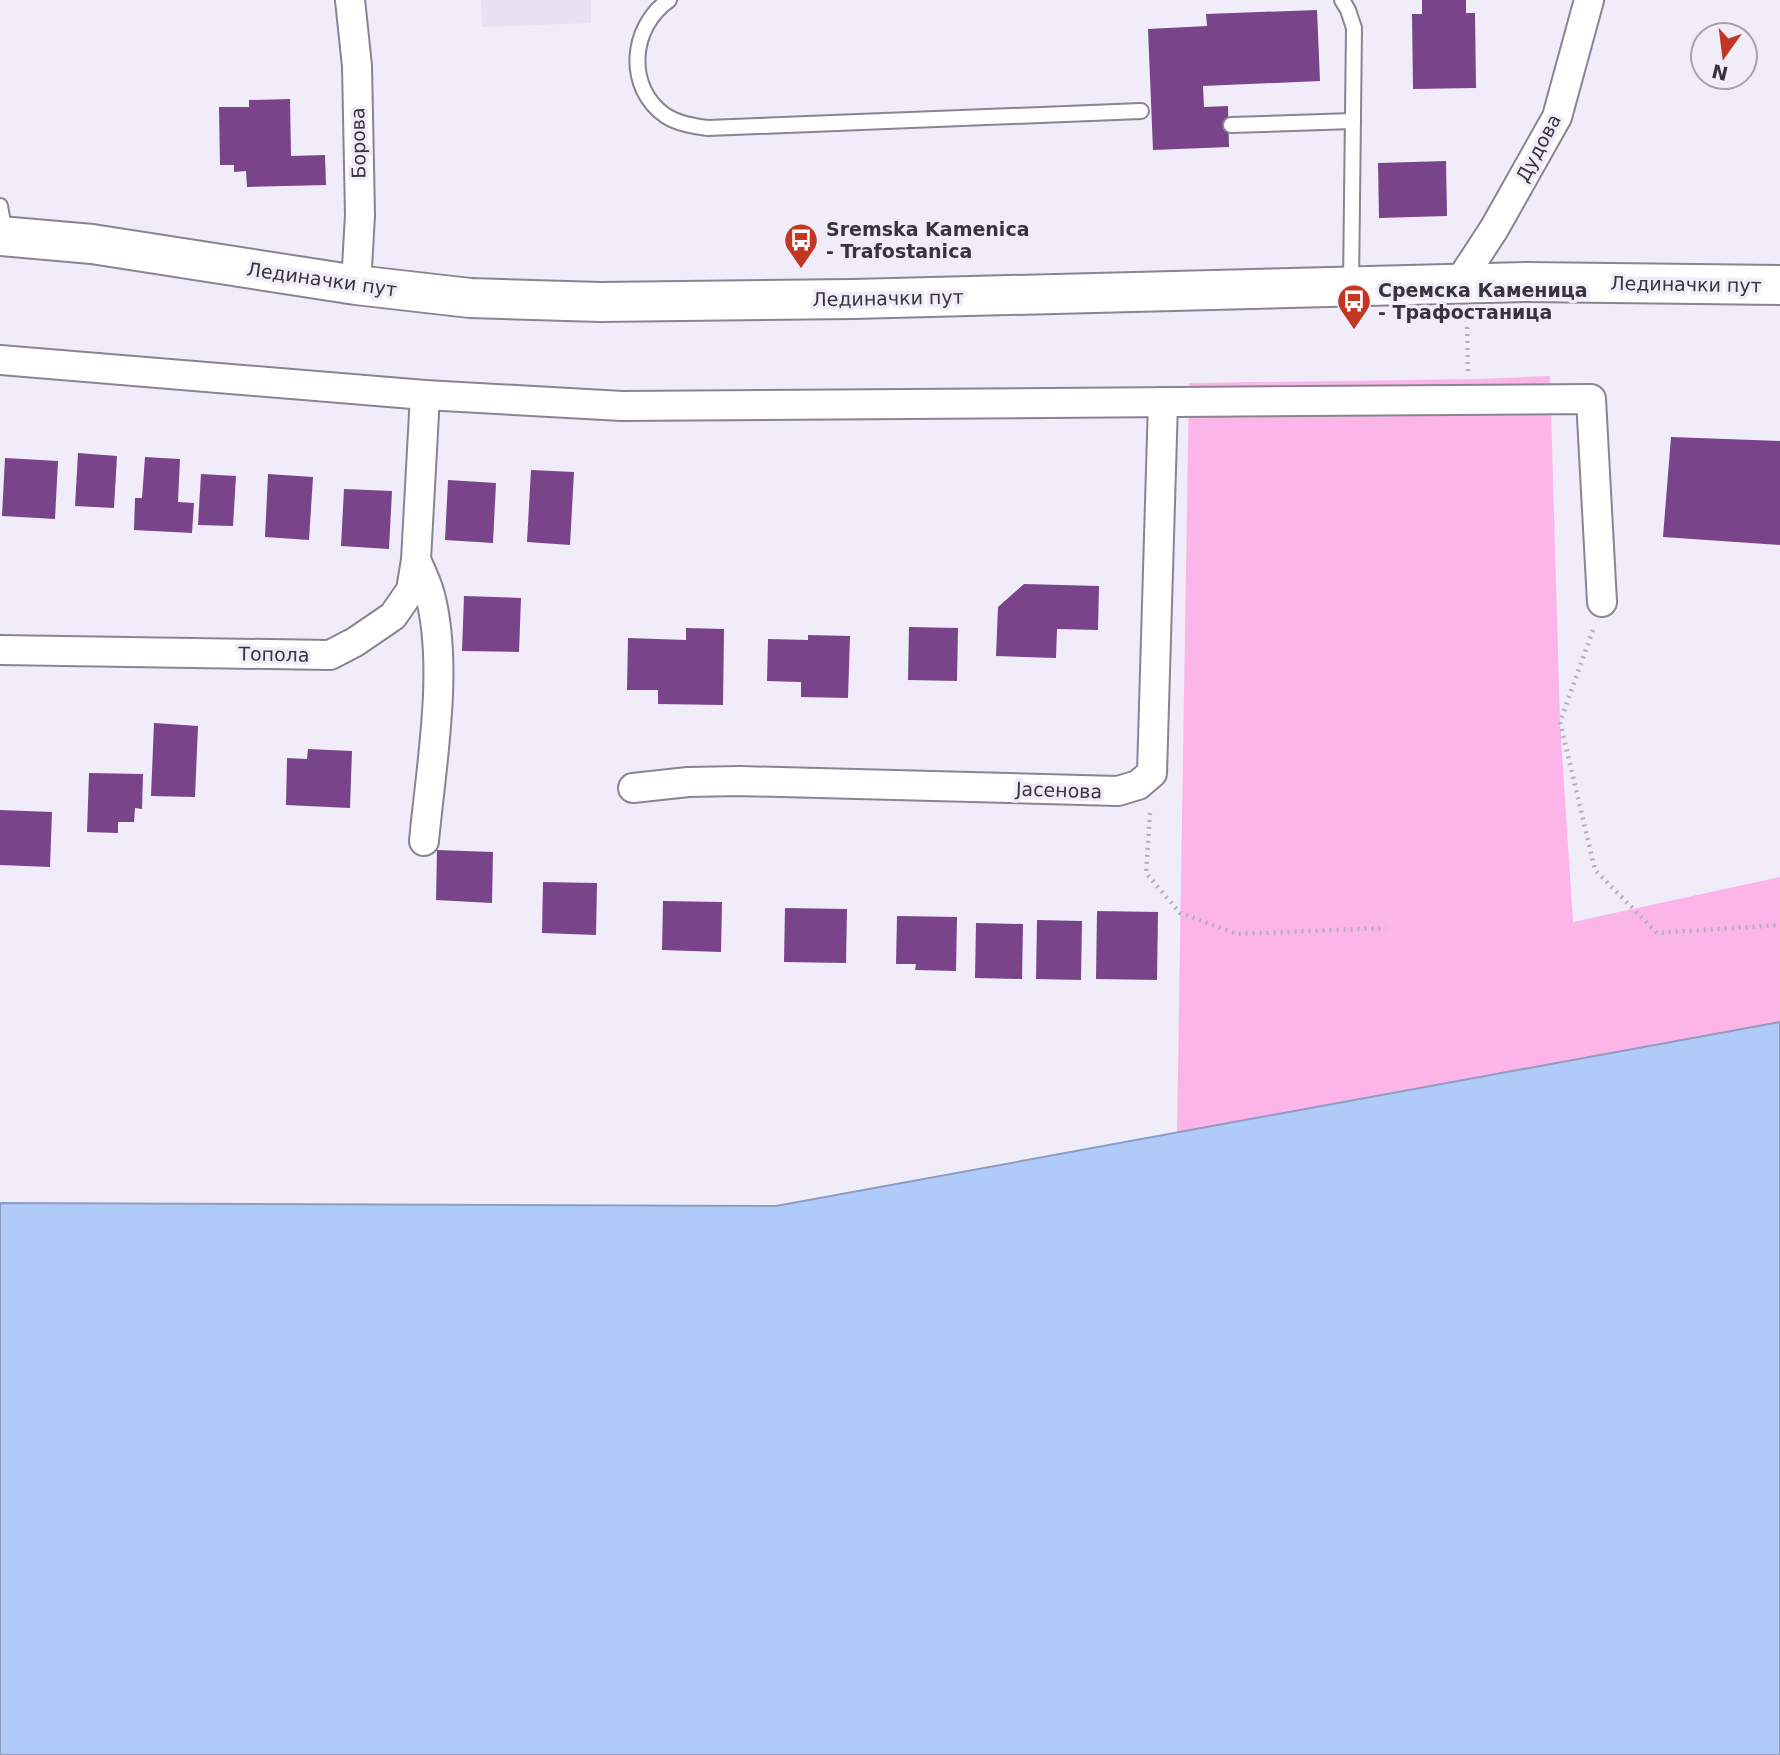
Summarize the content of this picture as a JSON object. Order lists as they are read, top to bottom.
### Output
{
  "streets": {
    "main road": ["Лединачки пут"],
    "street": [
      "Борова",
      "Дудова",
      "Топола",
      "Јасенова"
    ]
  },
  "crossings": [
    ["Борова", "Лединачки пут"],
    ["Дудова", "Лединачки пут"]
  ],
  "places": {
    "bus stop": ["Sremska Kamenica - Trafostanica", "Сремска Каменица - Трафостаница"]
  },
  "north": "bottom"
}
